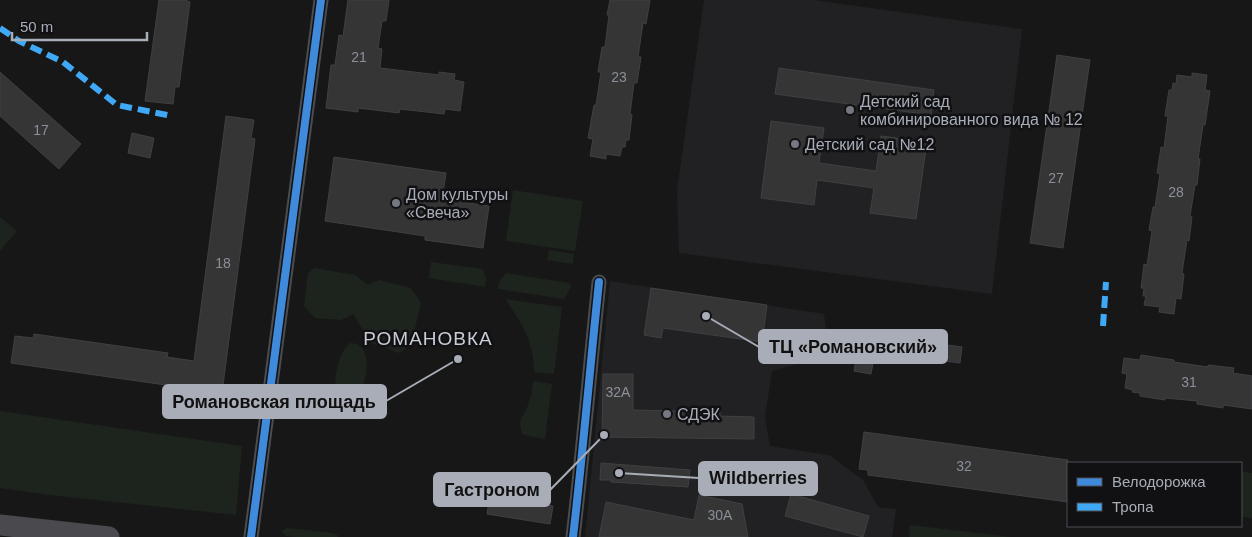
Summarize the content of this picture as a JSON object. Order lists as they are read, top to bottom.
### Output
{
  "districts": ["РОМАНОВКА"],
  "places": [
    "Детский сад комбинированного вида № 12",
    "Детский сад №12",
    "Дом культуры «Свеча»",
    "ТЦ «Романовский»",
    "Романовская площадь",
    "СДЭК",
    "Гастроном",
    "Wildberries"
  ],
  "house_numbers": [
    "21",
    "23",
    "17",
    "27",
    "28",
    "18",
    "31",
    "32А",
    "32",
    "30А"
  ],
  "legend": ["Велодорожка", "Тропа"],
  "scale_bar": "50 m"
}
